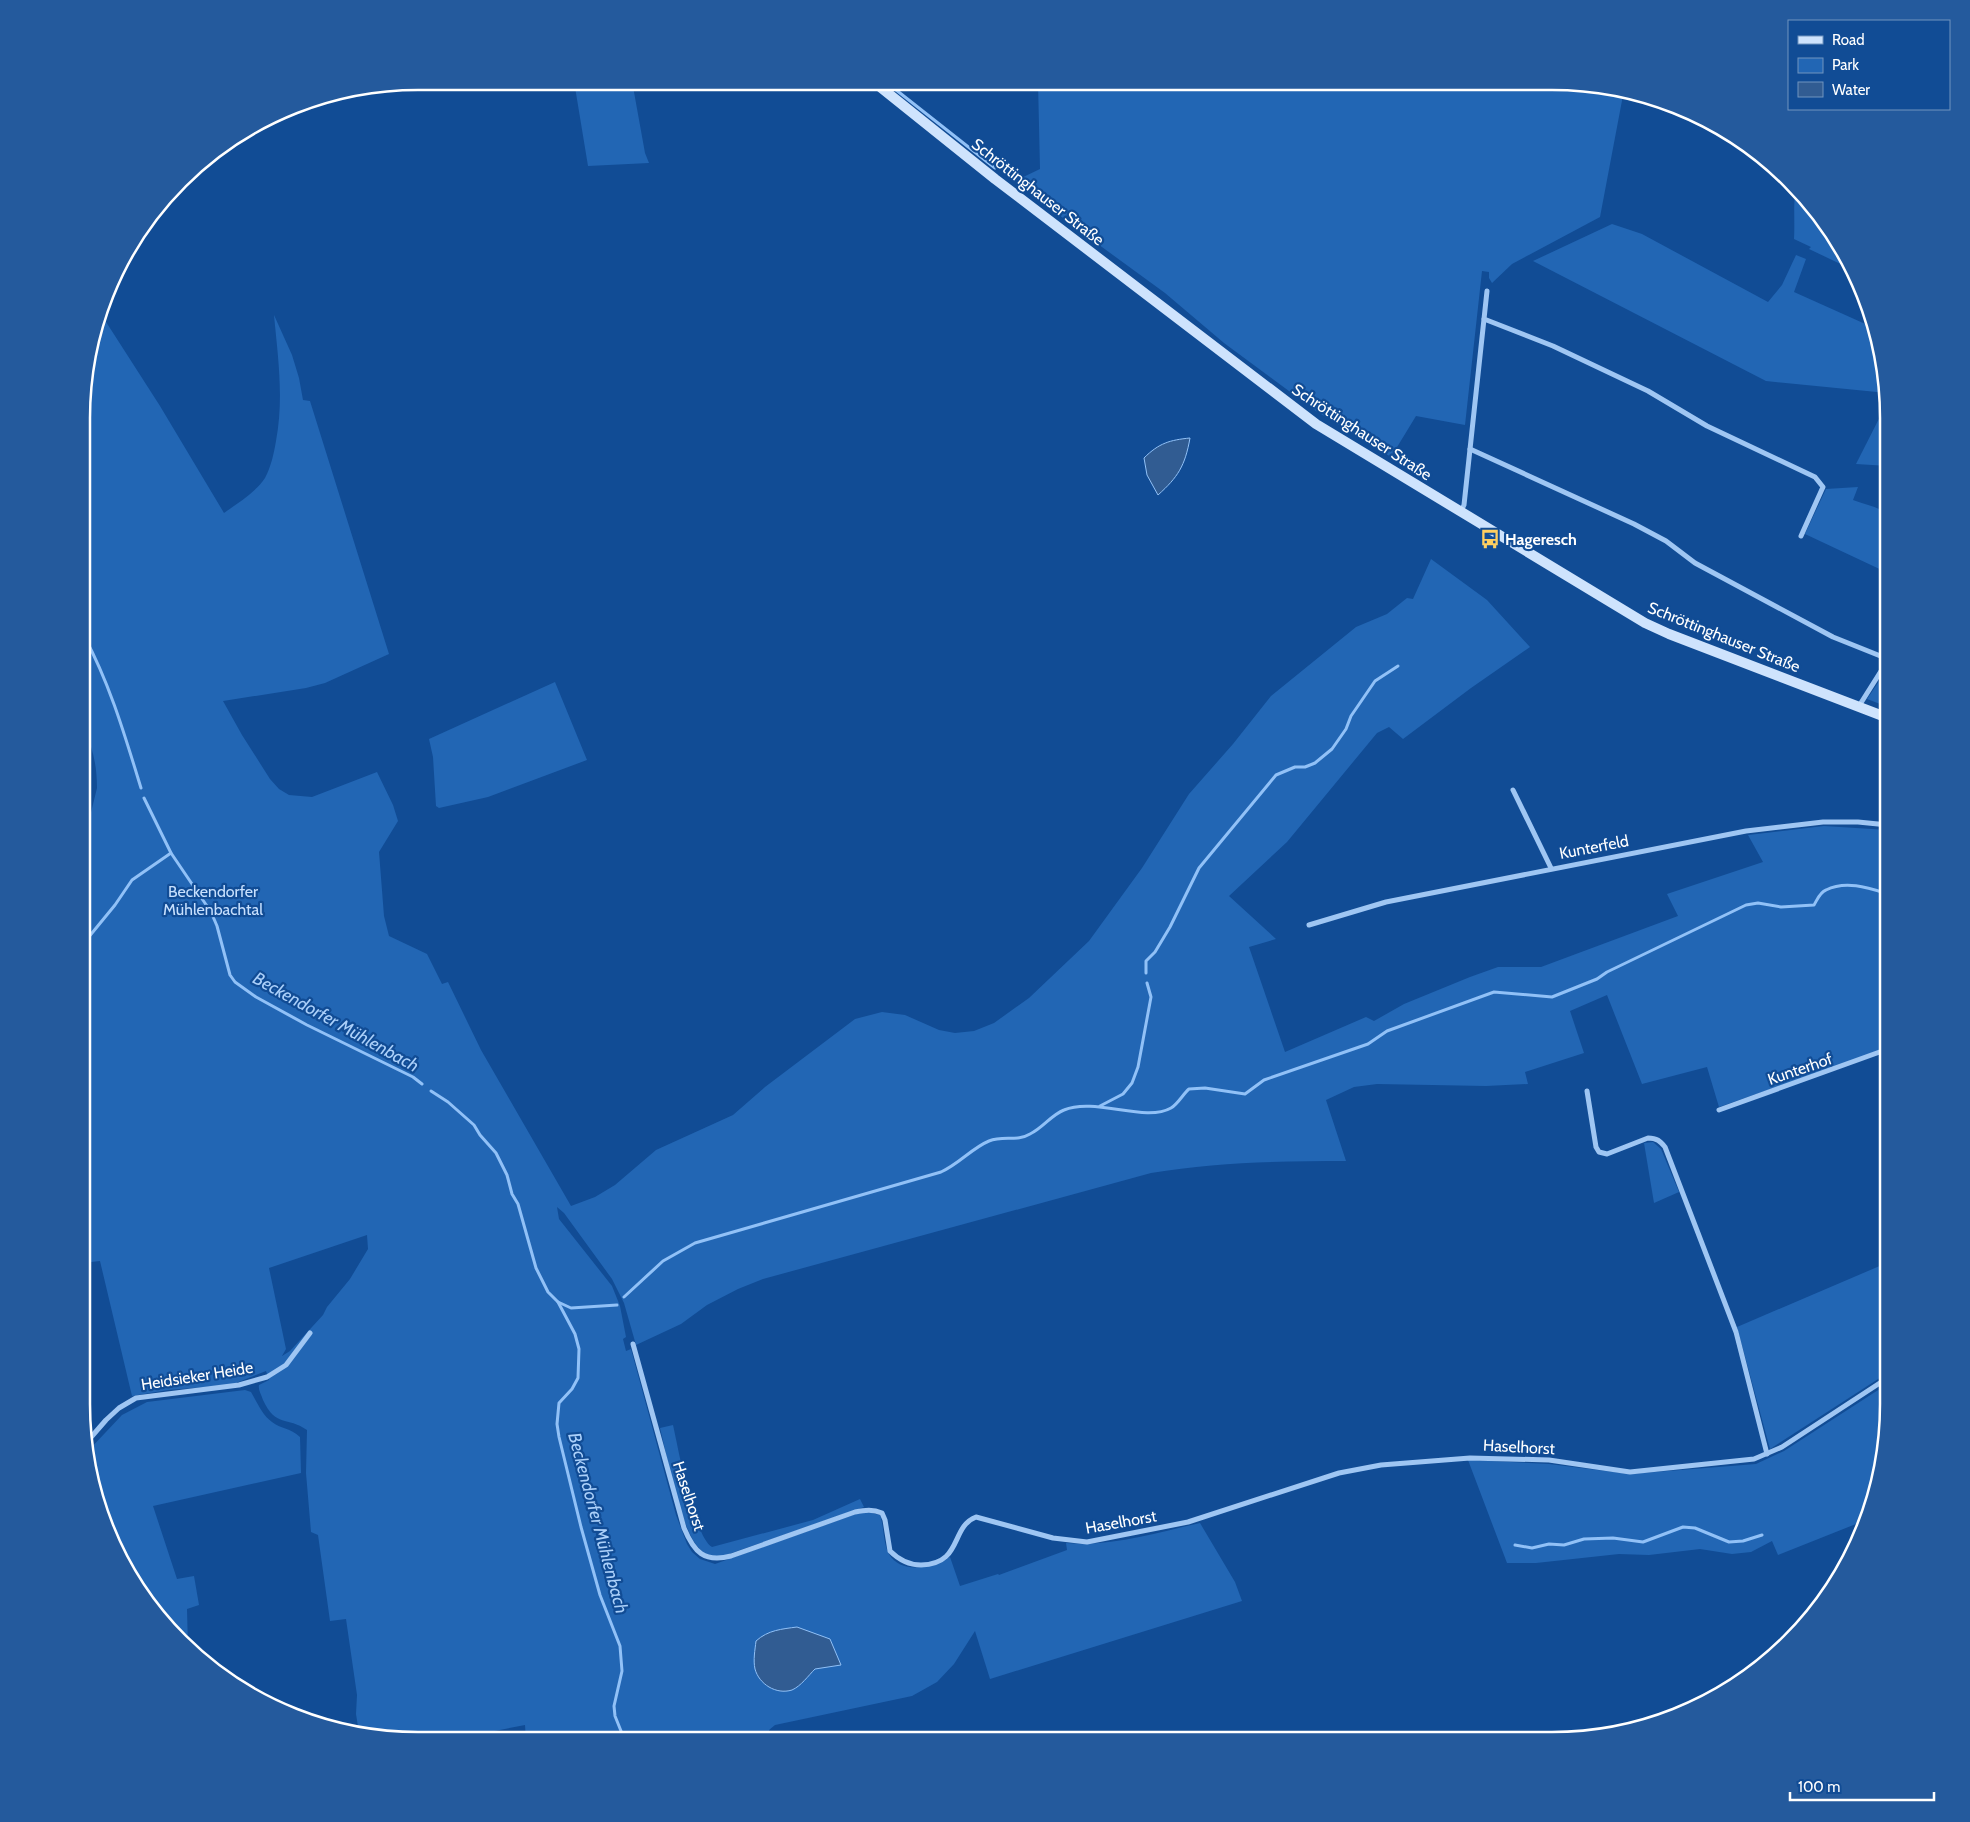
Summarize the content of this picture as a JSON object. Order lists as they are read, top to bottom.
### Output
{
  "streets": {
    "main road": ["Schröttinghauser Straße"],
    "street": [
      "Kunterfeld",
      "Kunterhof",
      "Heidsieker Heide",
      "Haselhorst"
    ]
  },
  "water": ["Beckendorfer Mühlenbach"],
  "parks": ["Beckendorfer Mühlenbachtal"],
  "places": {
    "bus stop": ["Hageresch"]
  },
  "legend": ["Road", "Park", "Water"],
  "scale_bar": "100 m"
}
